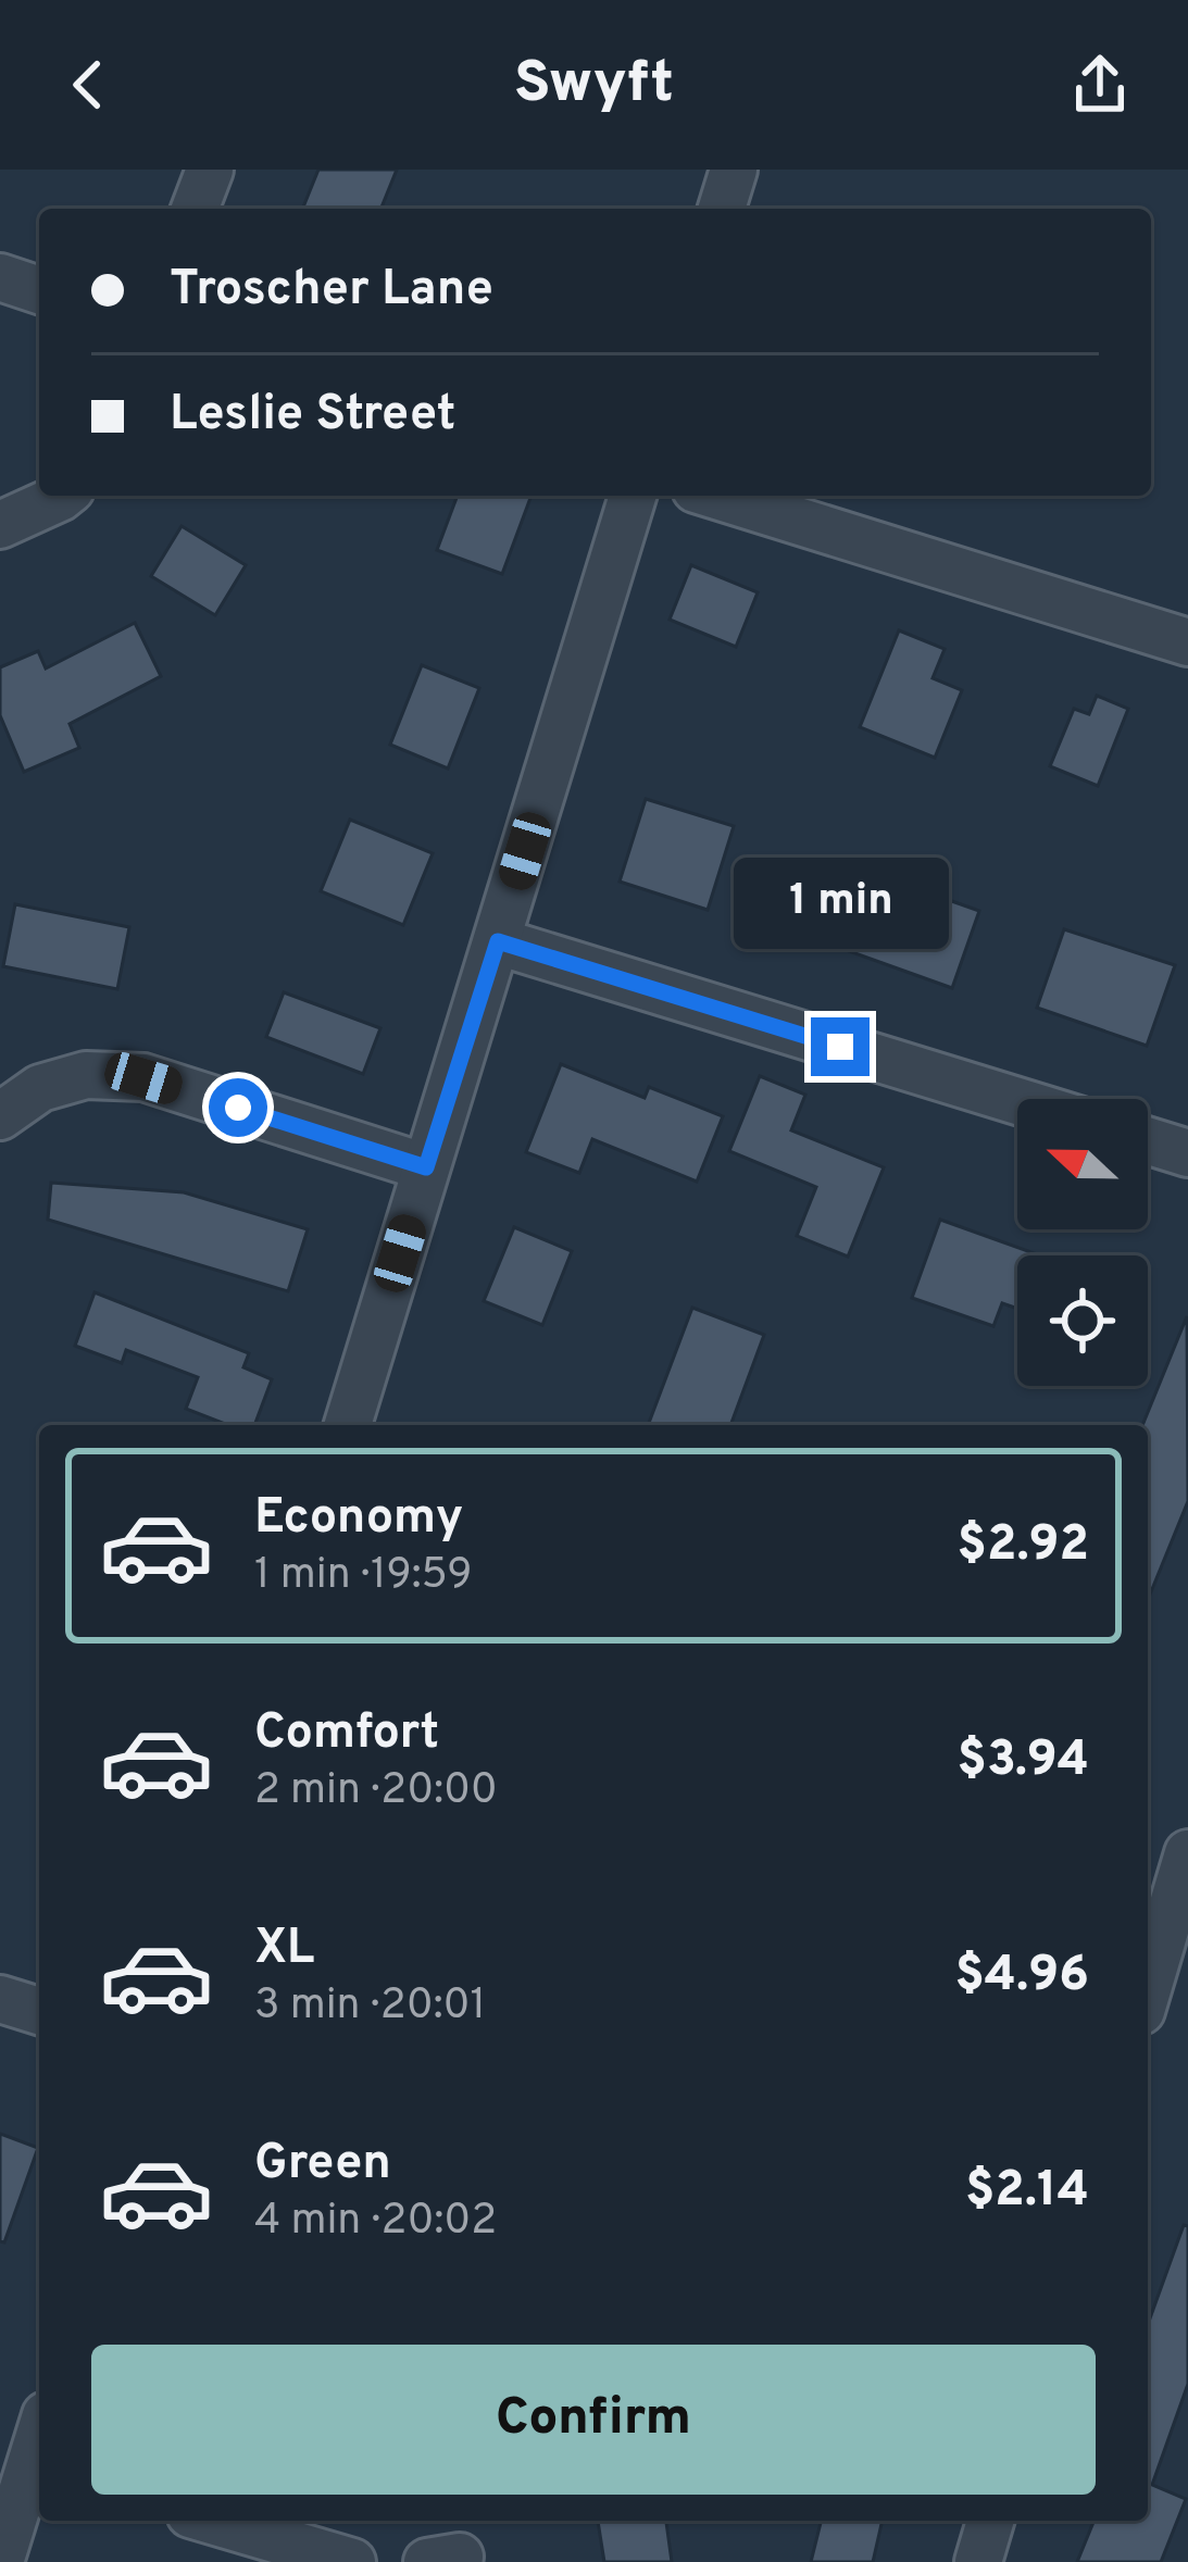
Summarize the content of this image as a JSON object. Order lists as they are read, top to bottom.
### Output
{
  "north": "left",
  "page": {
    "header": "Swyft",
    "banner": ["Troscher Lane", "Leslie Street"],
    "bubble": "1 min",
    "list": [
      {
        "name": "Economy",
        "note": "1 min · 19:59",
        "value": "$2.92"
      },
      {
        "name": "Comfort",
        "note": "2 min · 20:00",
        "value": "$3.94"
      },
      {
        "name": "XL",
        "note": "3 min · 20:01",
        "value": "$4.96"
      },
      {
        "name": "Green",
        "note": "4 min · 20:02",
        "value": "$2.14"
      }
    ],
    "buttons": "Confirm"
  }
}
